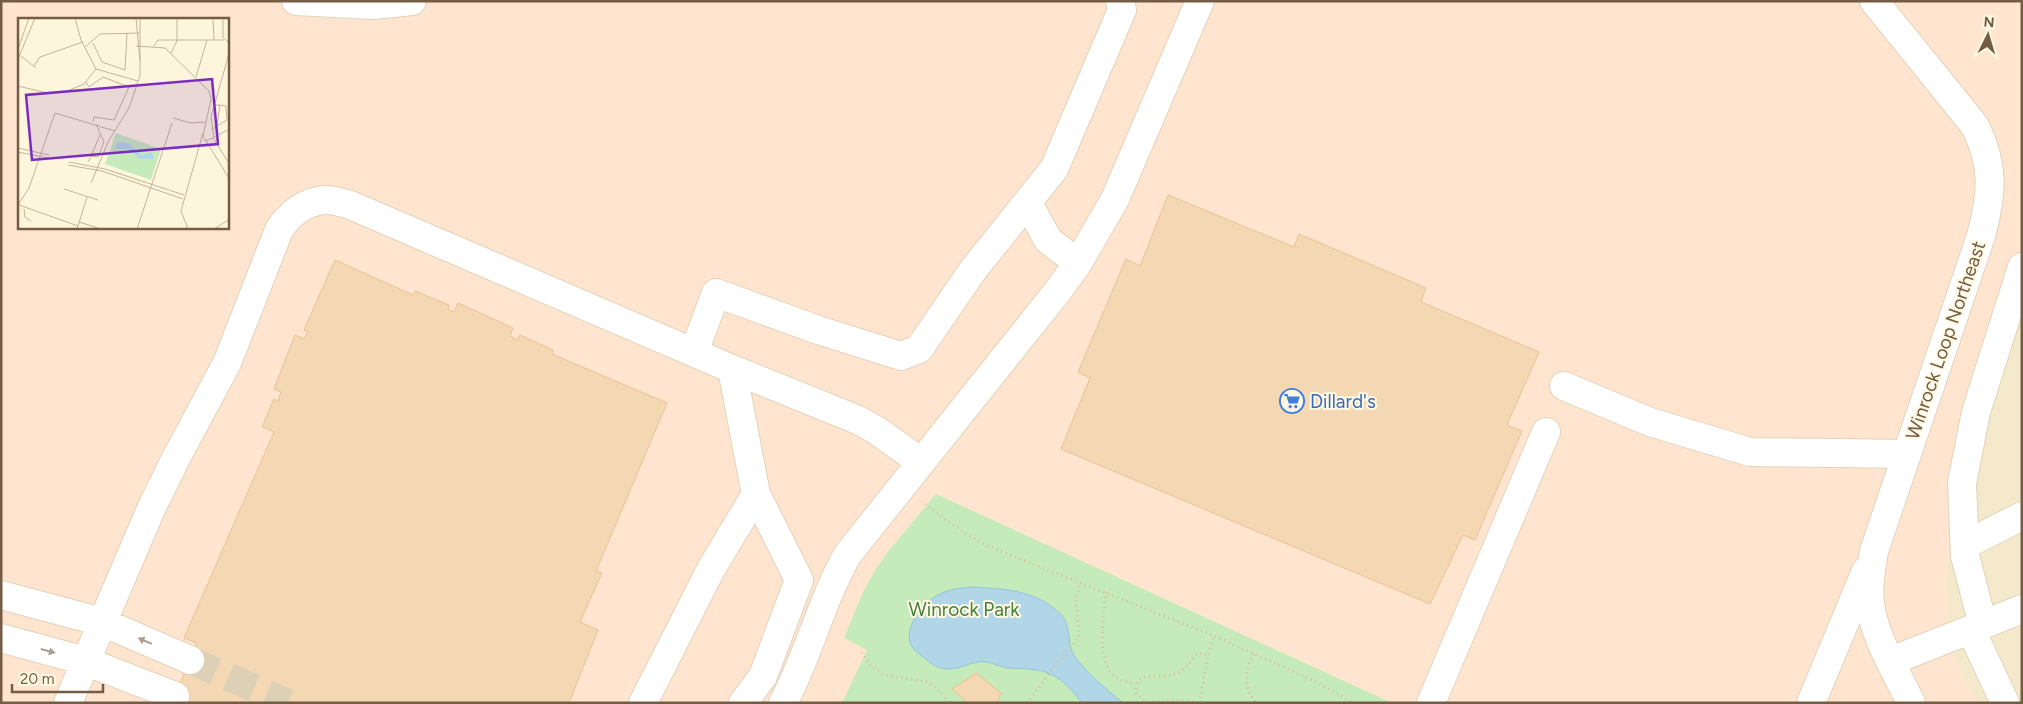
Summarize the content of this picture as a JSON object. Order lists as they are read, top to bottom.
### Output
{
  "streets": {
    "street": ["Winrock Loop Northeast"]
  },
  "parks": ["Winrock Park"],
  "places": {
    "supermarket": ["Dillard's"]
  },
  "scale_bar": "20 m",
  "north": "top"
}
